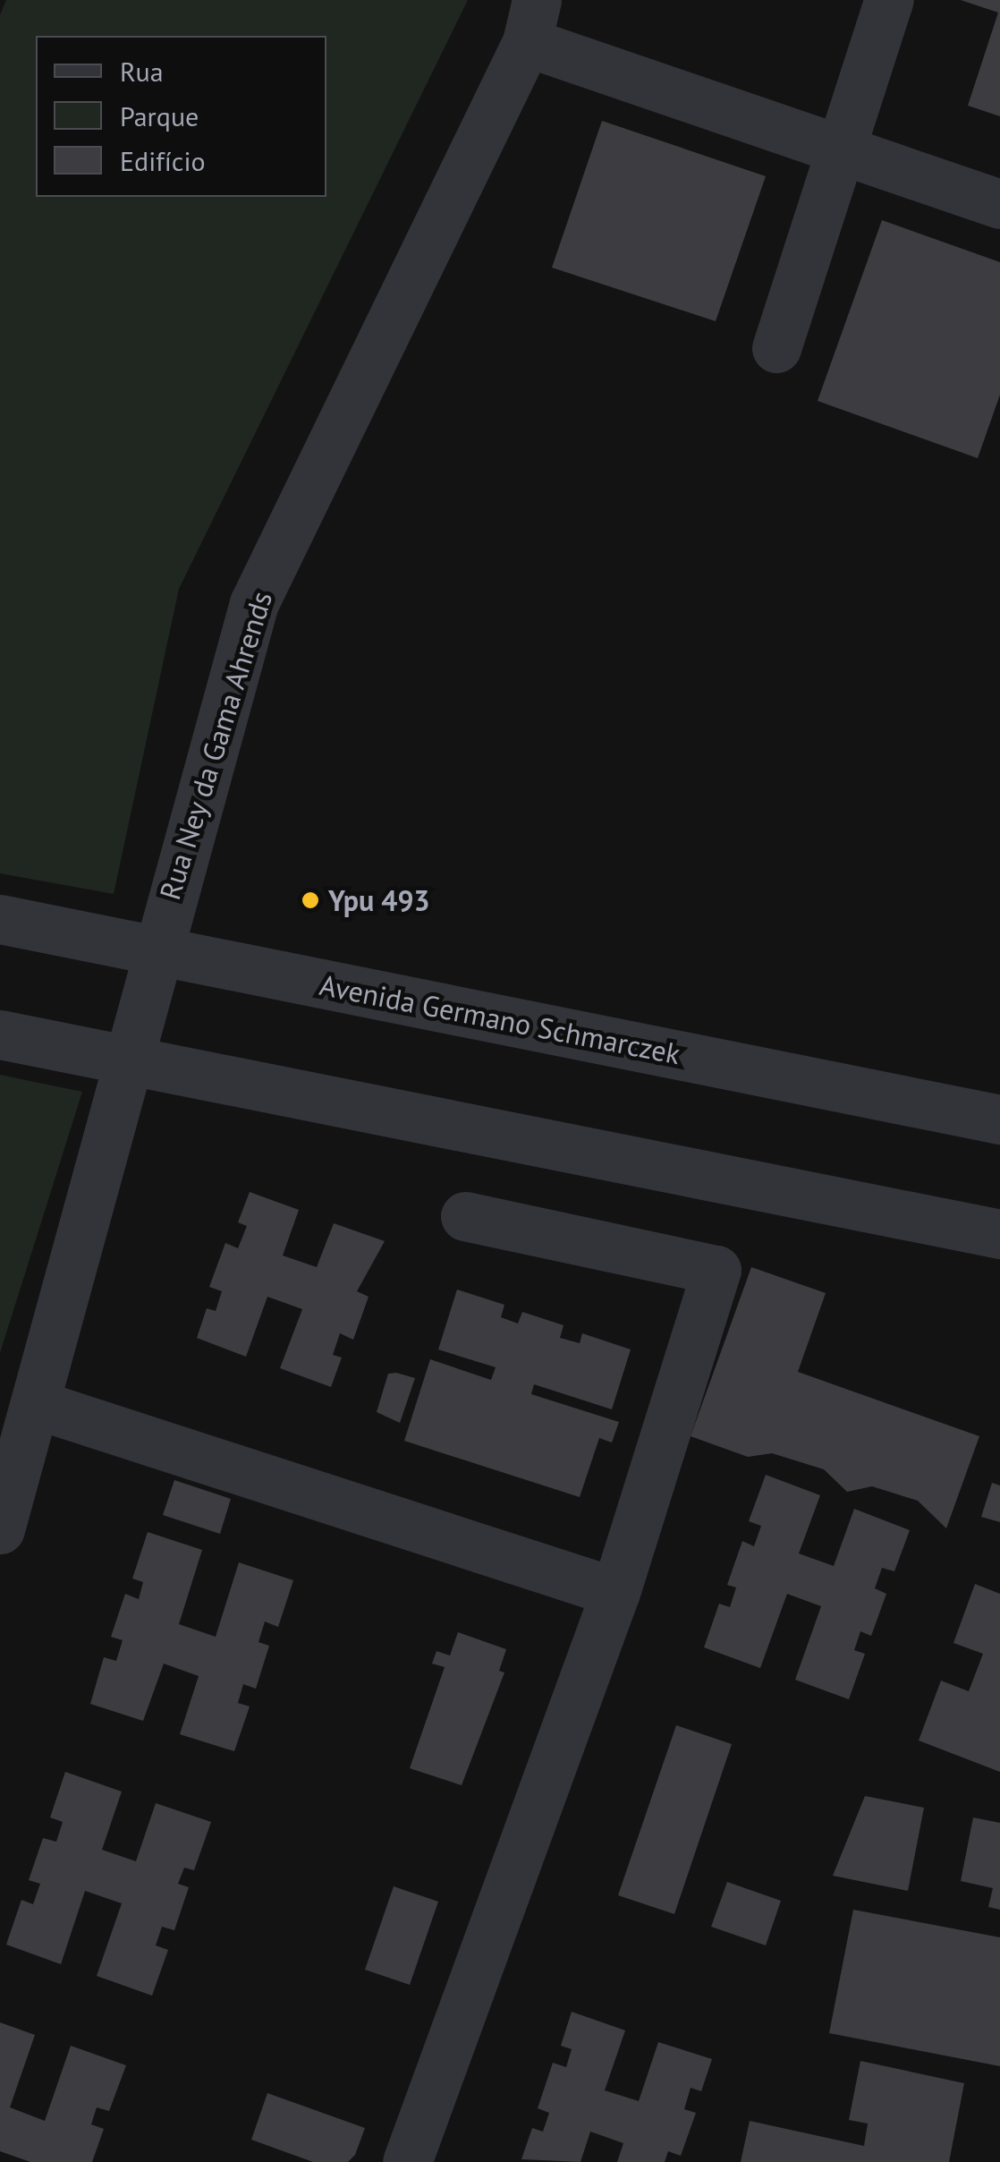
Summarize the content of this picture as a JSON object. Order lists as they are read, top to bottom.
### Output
{
  "streets": {
    "street": ["Rua Ney da Gama Ahrends", "Avenida Germano Schmarczek"]
  },
  "crossings": [
    ["Rua Ney da Gama Ahrends", "Avenida Germano Schmarczek"]
  ],
  "places": ["Ypu 493"],
  "legend": ["Rua", "Parque", "Edifício"]
}
